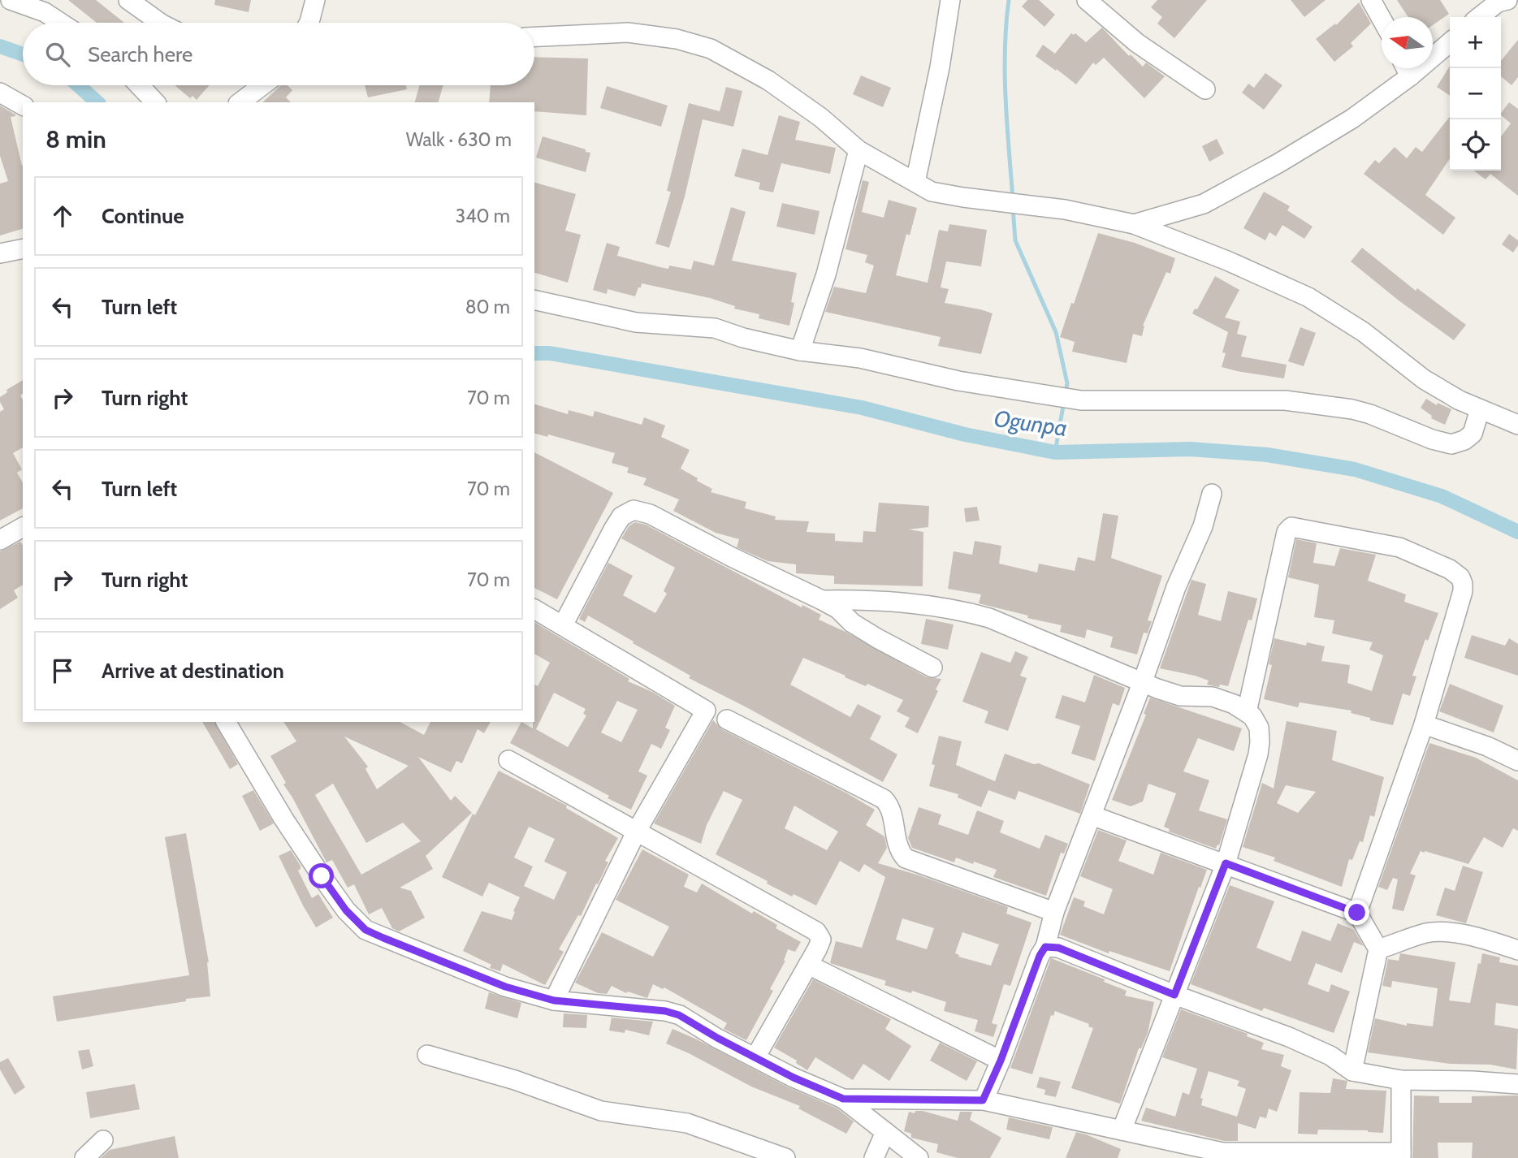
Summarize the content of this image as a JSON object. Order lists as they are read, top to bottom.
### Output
{
  "water": ["Ogunpa"],
  "north": "left",
  "page": {
    "map_buttons": ["+", "−"],
    "search": "Search here",
    "heading": ["8 min", "Walk · 630 m"],
    "list": [
      ["Continue", "340 m"],
      ["Turn left", "80 m"],
      ["Turn right", "70 m"],
      ["Turn left", "70 m"],
      ["Turn right", "70 m"],
      "Arrive at destination"
    ]
  }
}
